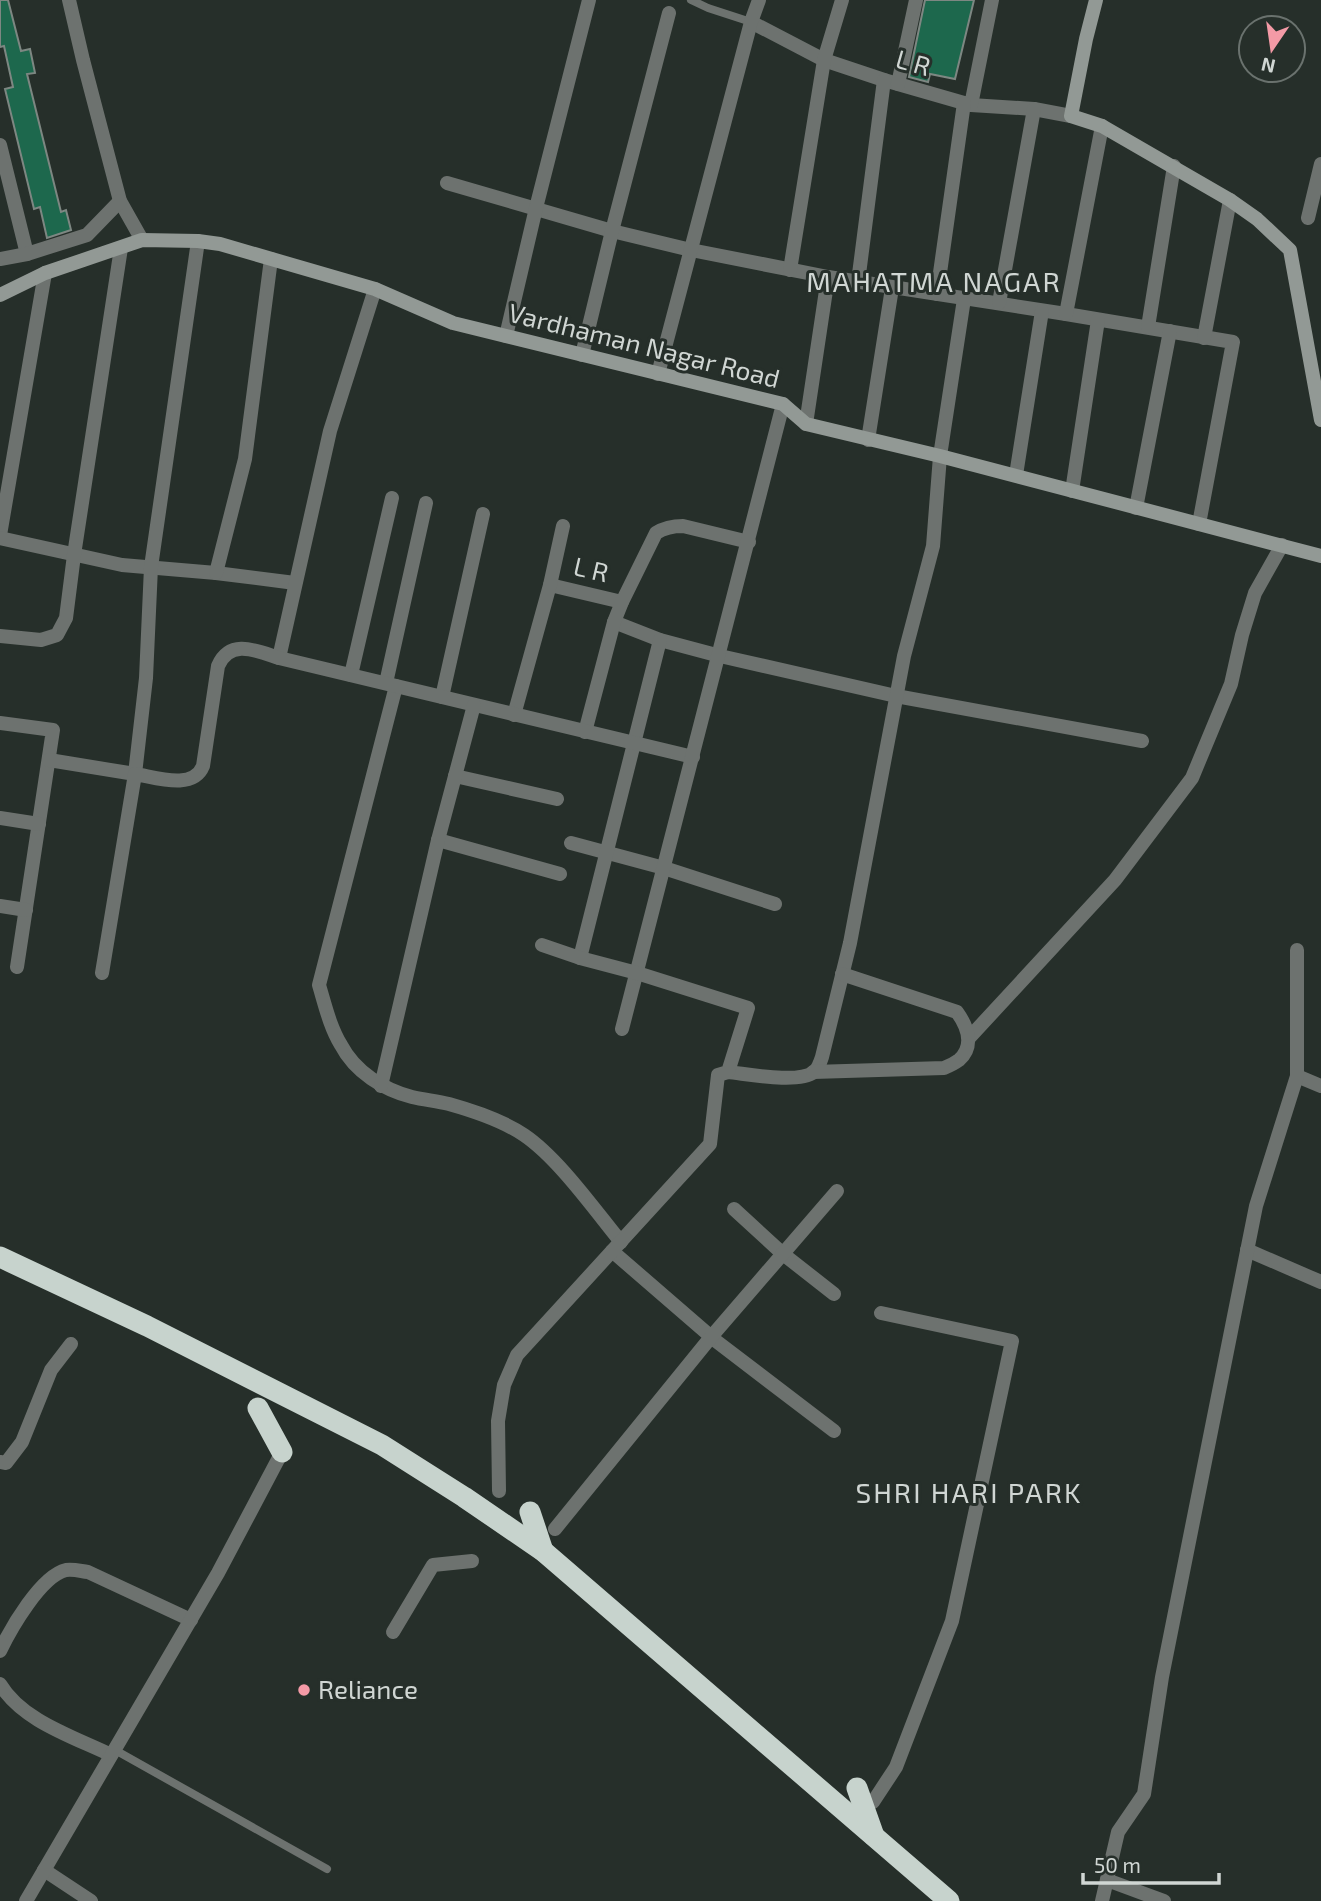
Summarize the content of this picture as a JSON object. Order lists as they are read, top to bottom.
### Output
{
  "streets": {
    "street": ["L R", "Vardhaman Nagar Road"]
  },
  "districts": ["MAHATMA NAGAR", "SHRI HARI PARK"],
  "places": ["Reliance"],
  "scale_bar": "50 m",
  "north": "bottom"
}
